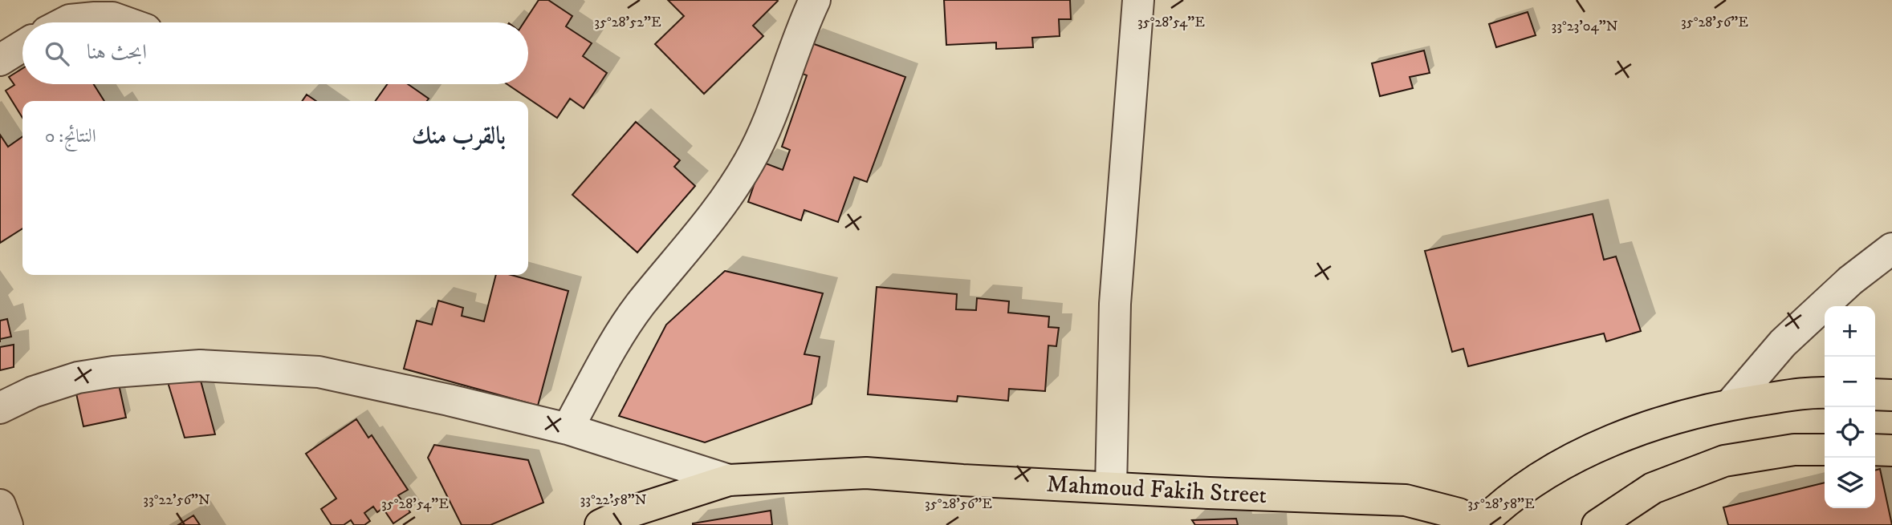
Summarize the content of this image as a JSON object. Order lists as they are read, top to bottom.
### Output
{
  "streets": {
    "main road": ["Mahmoud Fakih Street"]
  },
  "page": {
    "search": "ابحث هنا",
    "heading": ["بالقرب منك", "النتائج: 0"],
    "map_buttons": ["+", "−"]
  },
  "coordinates": [
    "35°28'52\"E",
    "35°28'54\"E",
    "35°28'56\"E",
    "33°23'04\"N",
    "33°22'56\"N",
    "33°22'58\"N",
    "35°28'58\"E"
  ]
}
